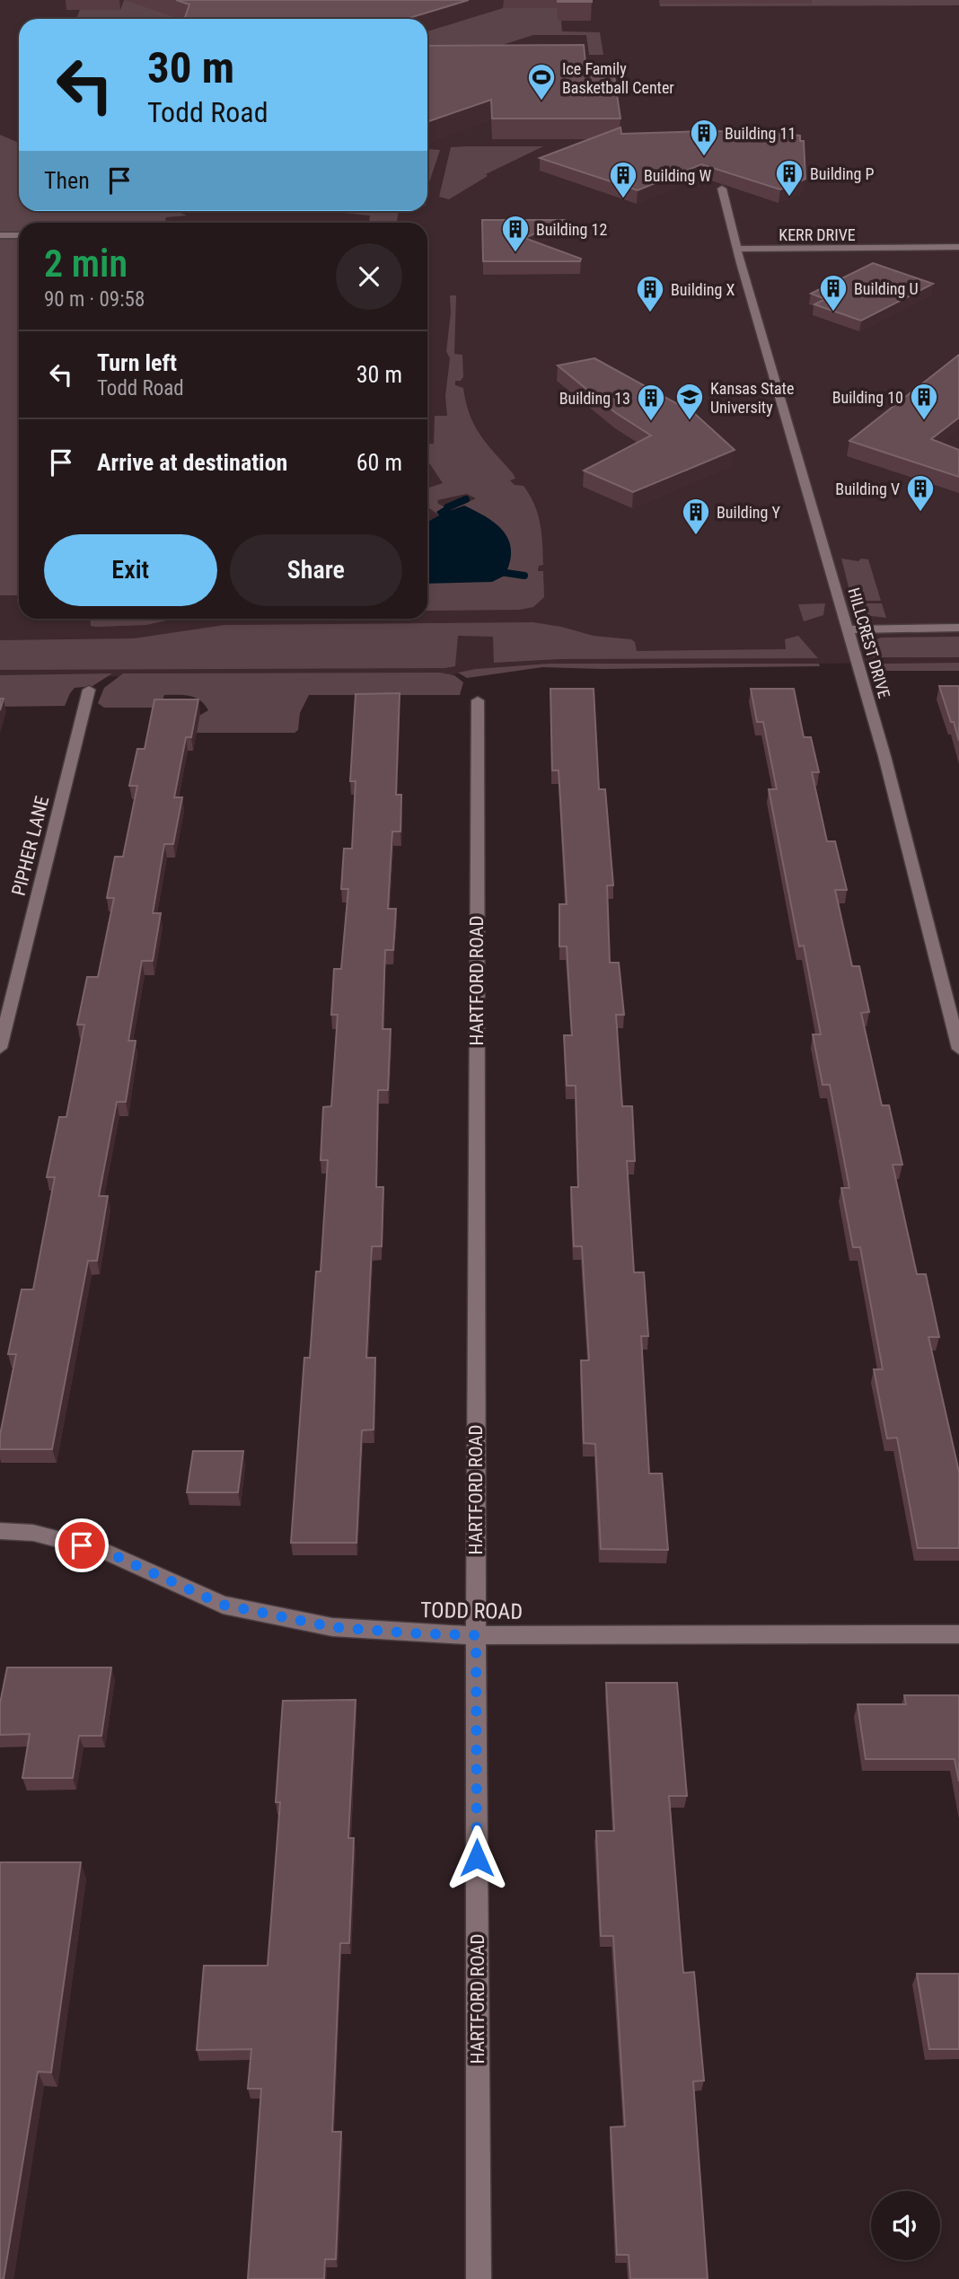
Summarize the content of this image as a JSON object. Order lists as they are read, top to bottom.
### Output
{
  "streets": {
    "street": [
      "KERR DRIVE",
      "HILLCREST DRIVE",
      "PIPHER LANE",
      "HARTFORD ROAD",
      "TODD ROAD"
    ]
  },
  "crossings": [
    ["KERR DRIVE", "HILLCREST DRIVE"],
    ["HARTFORD ROAD", "TODD ROAD"]
  ],
  "places": {
    "sports": ["Ice Family Basketball Center"],
    "building": [
      "Building 11",
      "Building P",
      "Building W",
      "Building 12",
      "Building U",
      "Building X",
      "Building 10",
      "Building 13",
      "Building V",
      "Building Y"
    ],
    "school or university": ["Kansas State University"]
  },
  "page": {
    "turn": ["30 m", "Todd Road"],
    "then": "Then",
    "heading": ["2 min", "90 m · 09:58"],
    "list": [
      {
        "name": "Turn left",
        "note": "Todd Road",
        "value": "30 m"
      },
      {
        "name": "Arrive at destination",
        "value": "60 m"
      }
    ],
    "buttons": ["Exit", "Share"]
  }
}
